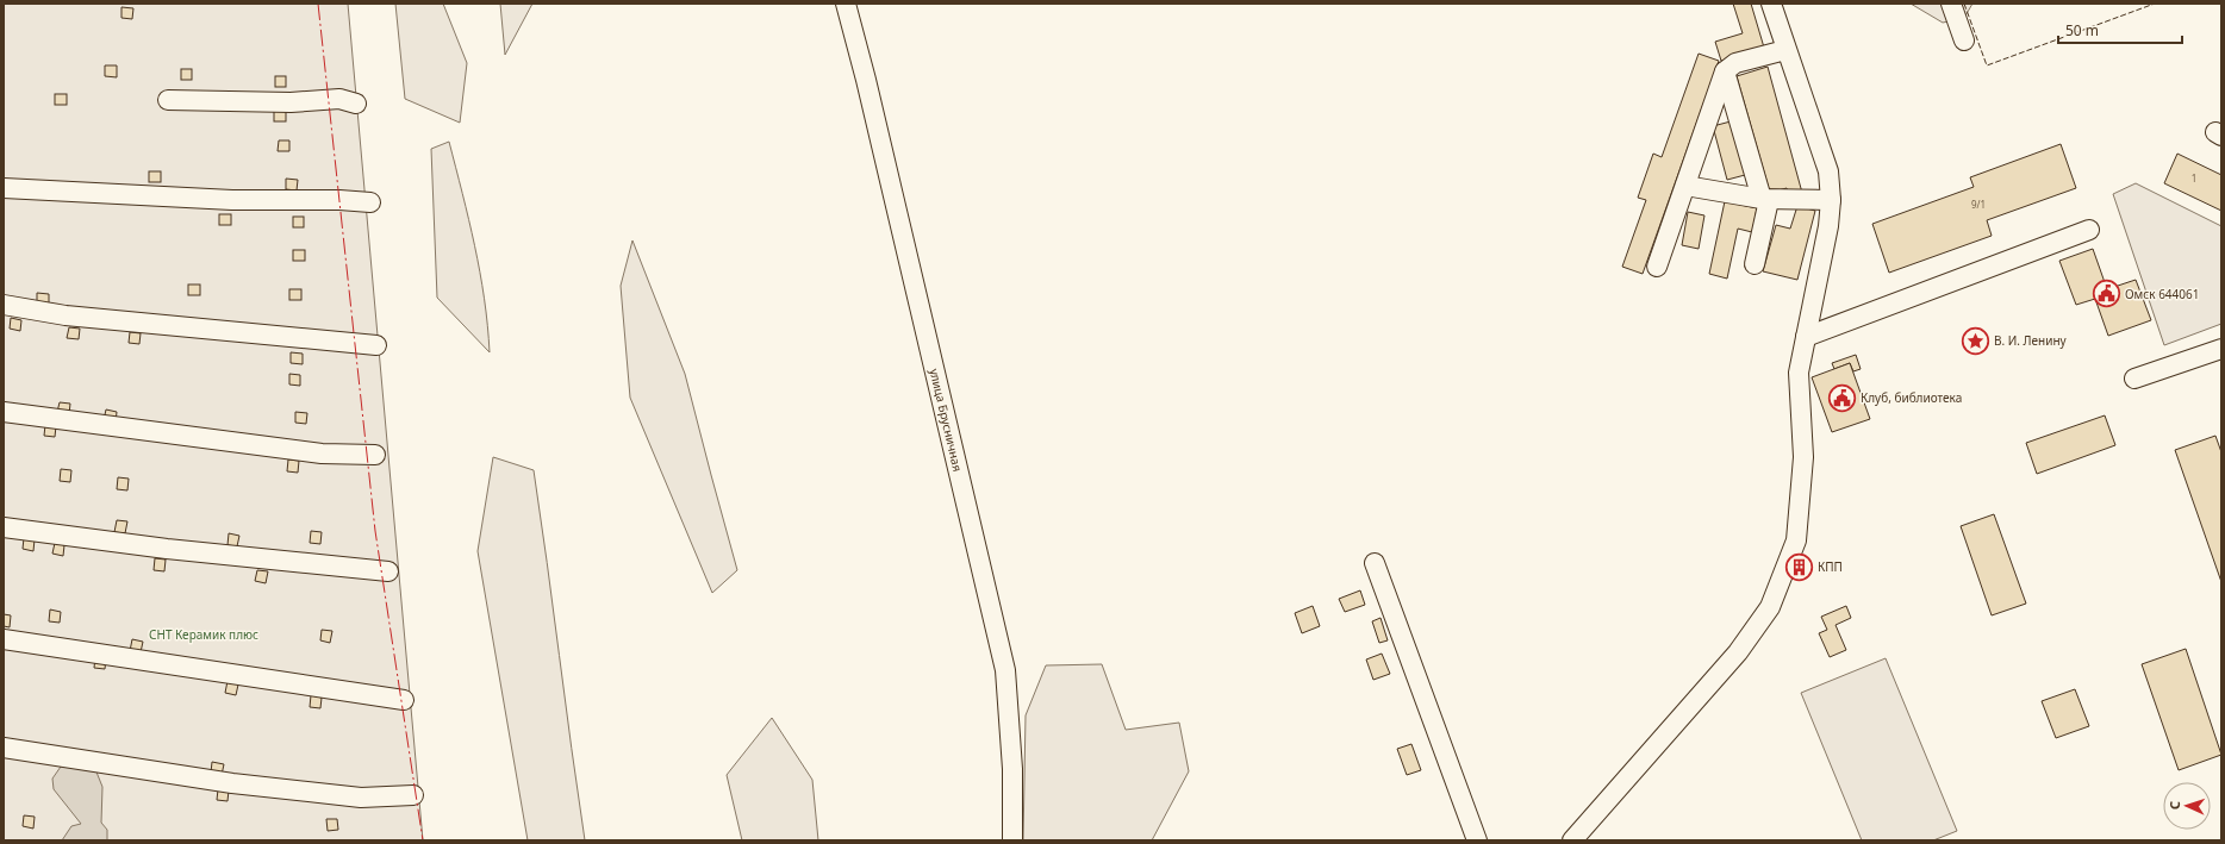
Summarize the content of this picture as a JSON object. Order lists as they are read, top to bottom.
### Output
{
  "streets": {
    "street": ["улица Брусничная"]
  },
  "parks": ["СНТ Керамик плюс"],
  "places": {
    "public building": ["Омск 644061", "Клуб, библиотека"],
    "place": ["В. И. Ленину"],
    "building": ["КПП"]
  },
  "house_numbers": ["1", "9/1"],
  "scale_bar": "50 m",
  "north": "left"
}
